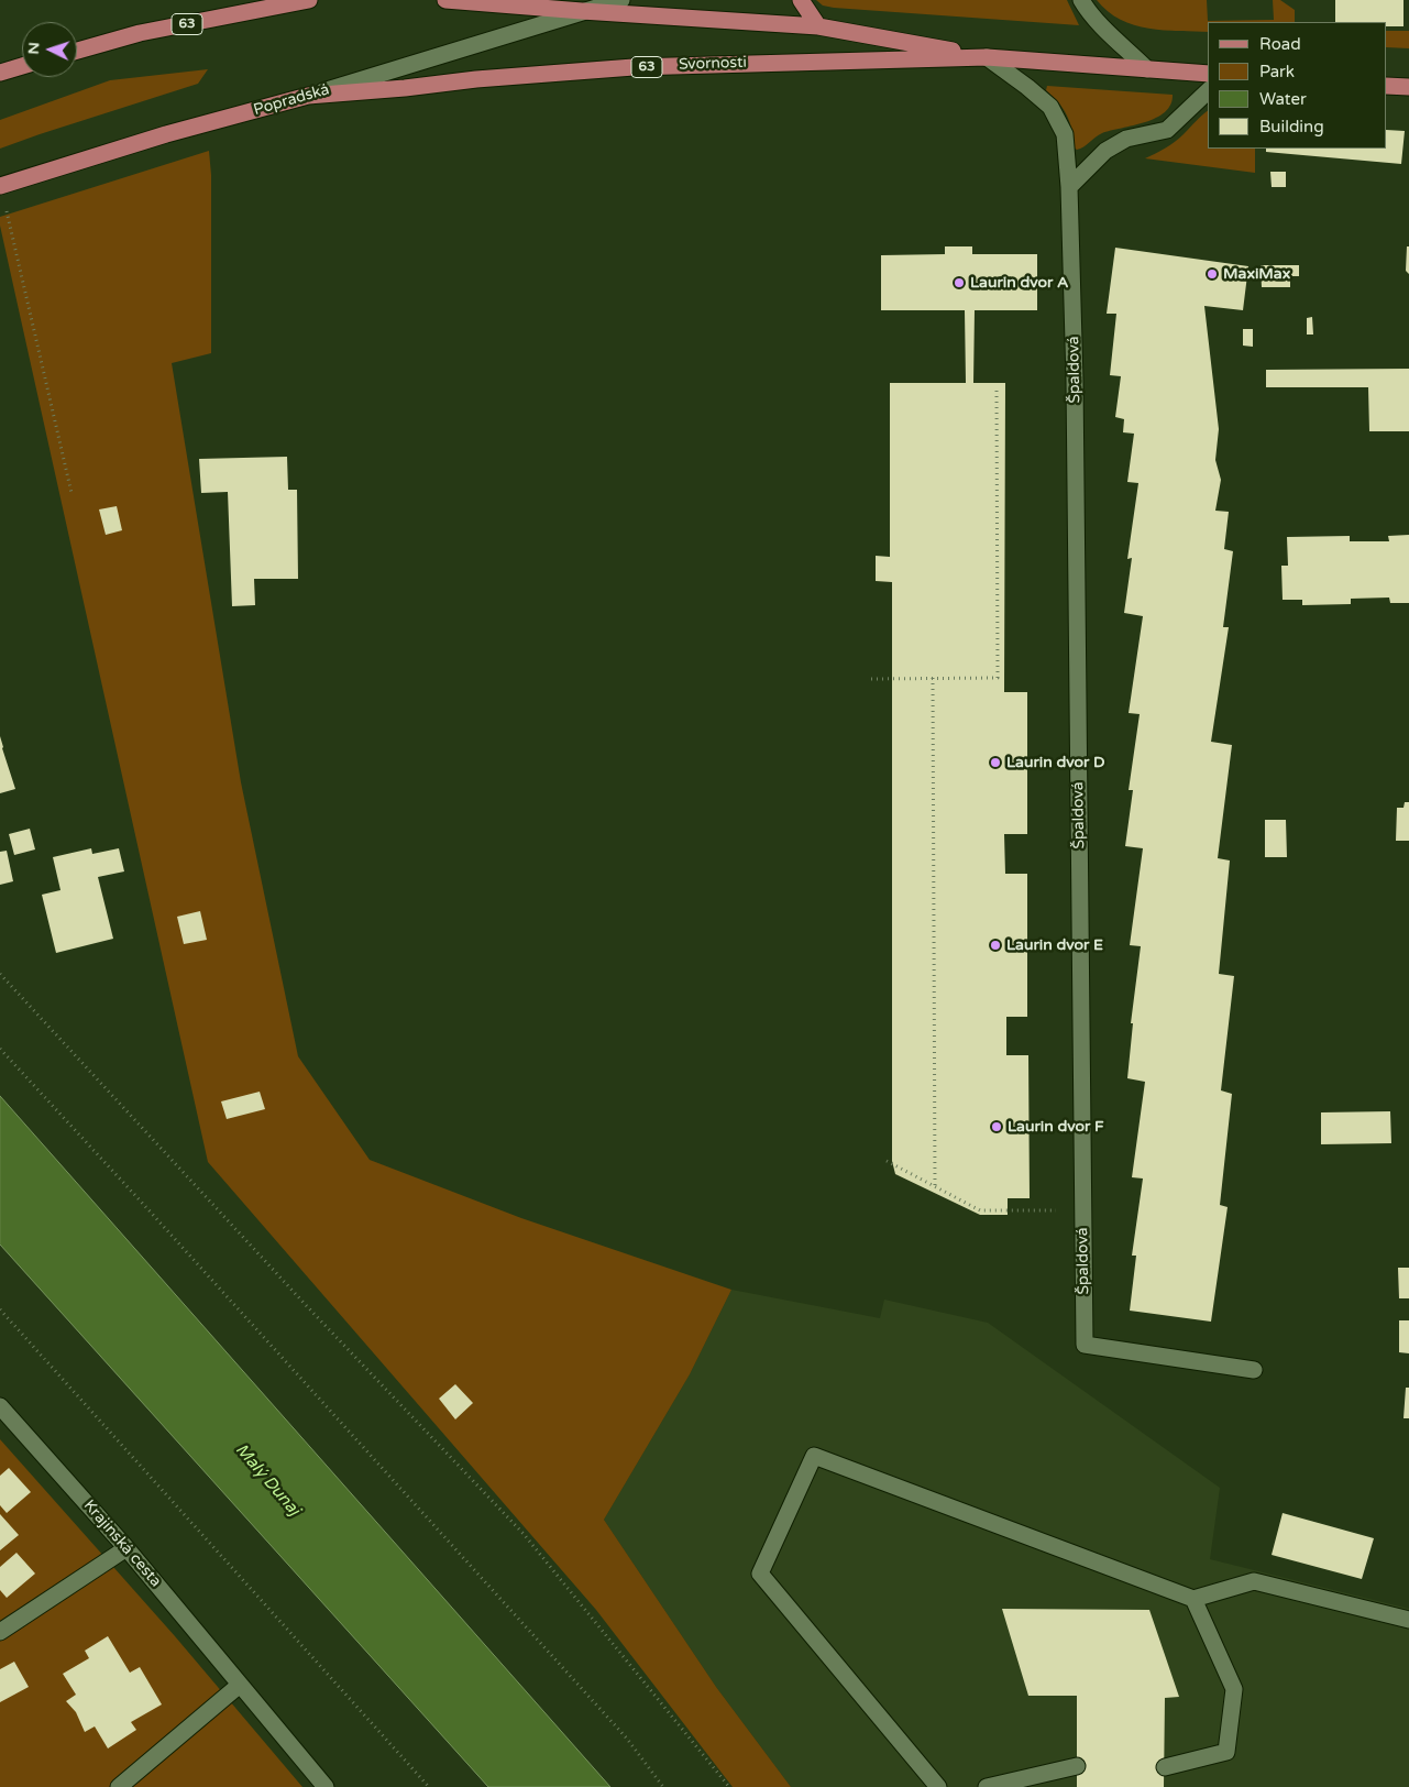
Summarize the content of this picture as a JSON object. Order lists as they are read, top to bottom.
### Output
{
  "streets": {
    "main road": ["63", "Svornosti", "Popradská"],
    "street": ["Špaldová", "Krajinská cesta"]
  },
  "crossings": [
    ["Svornosti", "Popradská"],
    ["Svornosti", "Špaldová"]
  ],
  "water": ["Malý Dunaj"],
  "places": [
    "MaxiMax",
    "Laurin dvor A",
    "Laurin dvor D",
    "Laurin dvor E",
    "Laurin dvor F"
  ],
  "legend": [
    "Road",
    "Park",
    "Water",
    "Building"
  ],
  "north": "left"
}
